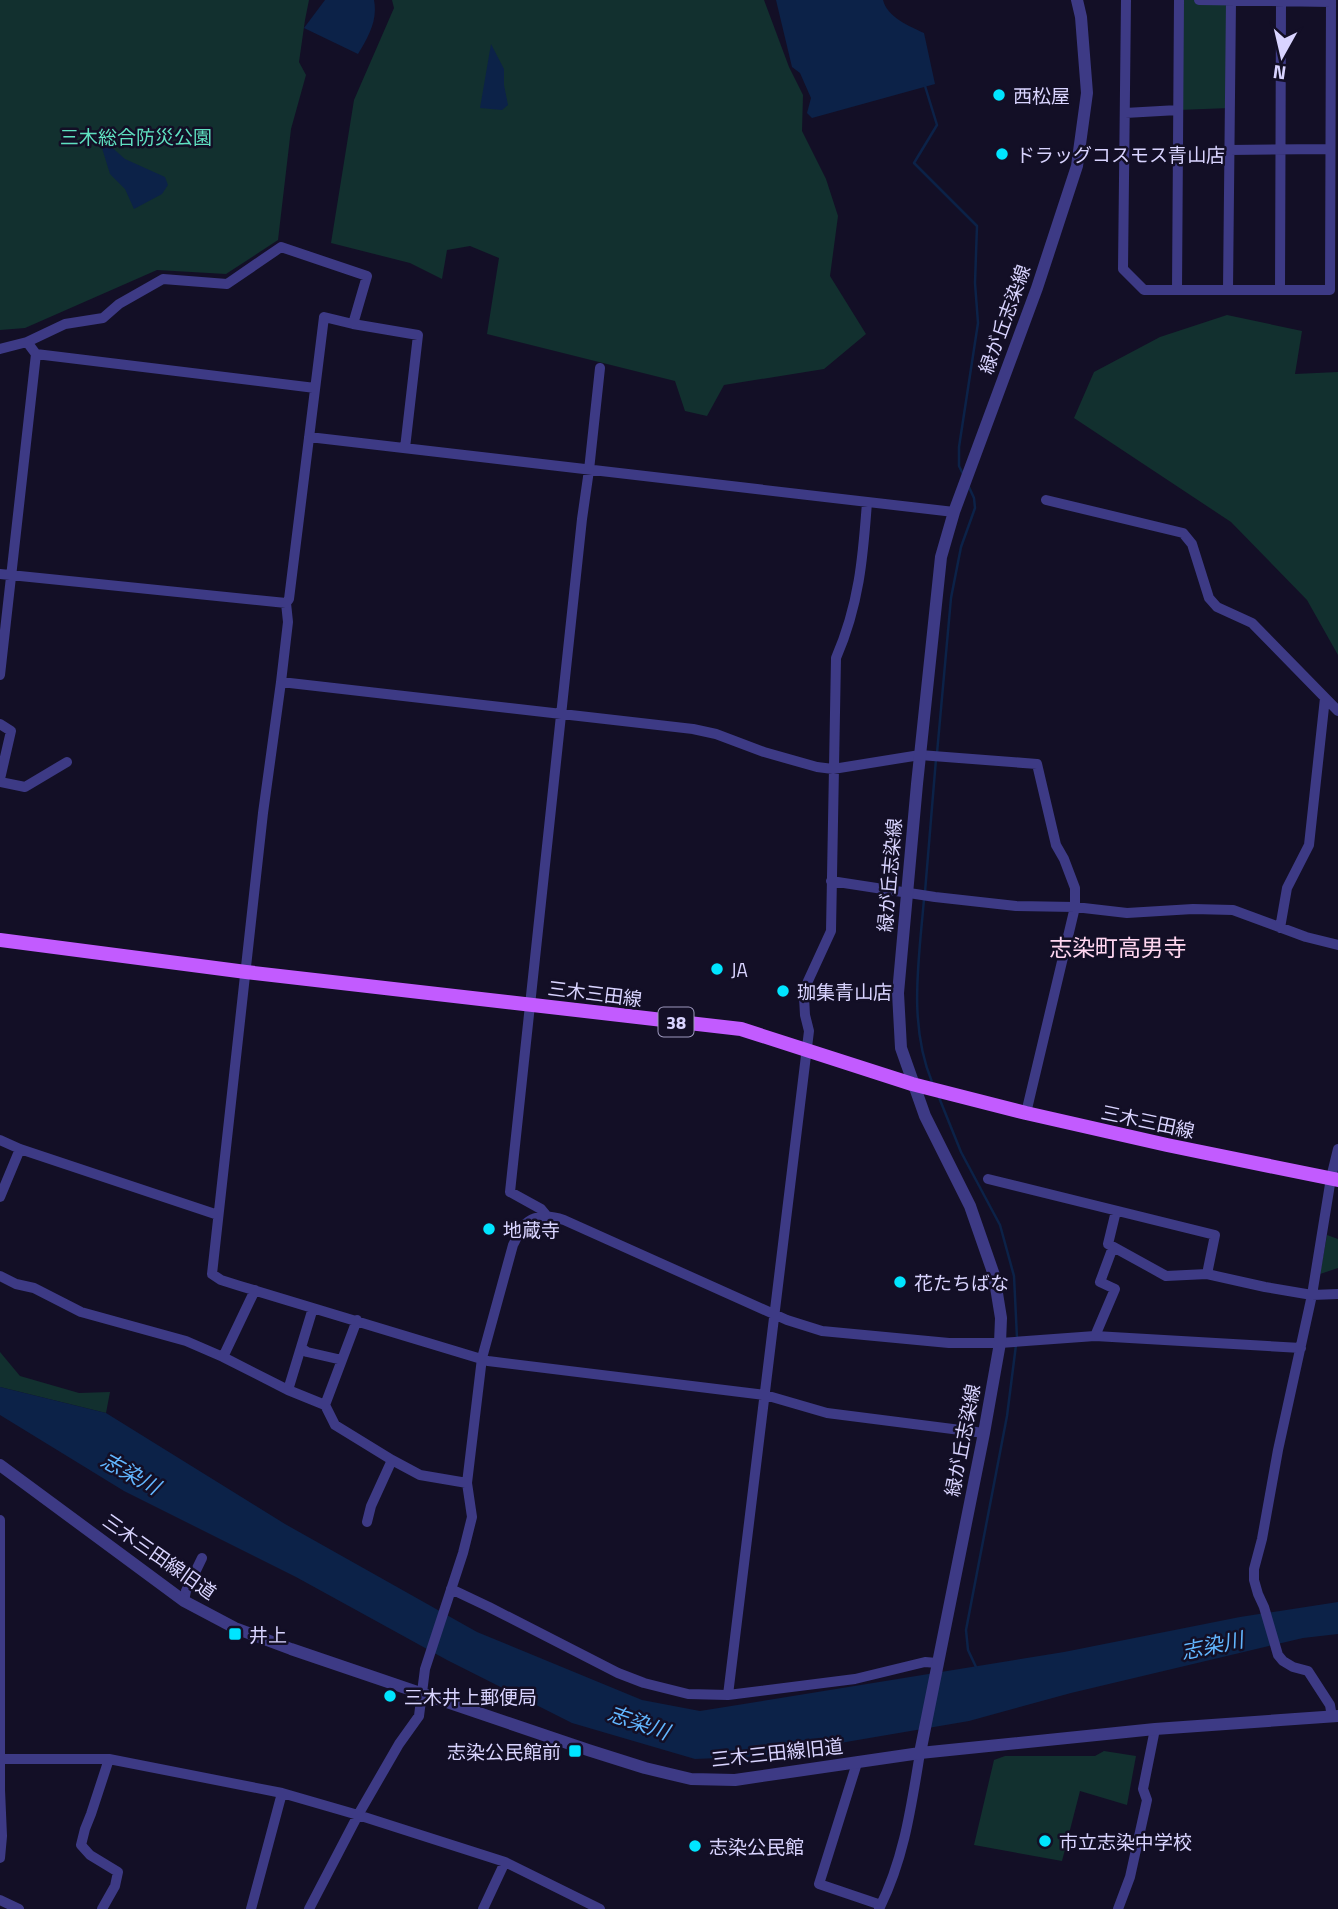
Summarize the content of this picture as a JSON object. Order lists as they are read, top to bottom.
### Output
{
  "streets": {
    "main road": ["三木三田線", "38"],
    "street": ["緑が丘志染線", "三木三田線旧道"]
  },
  "crossings": [
    ["緑が丘志染線", "三木三田線"],
    ["緑が丘志染線", "三木三田線旧道"]
  ],
  "districts": ["志染町高男寺"],
  "water": ["志染川"],
  "parks": ["三木総合防災公園"],
  "places": {
    "other": [
      "西松屋",
      "ドラッグコスモス青山店",
      "JA",
      "珈集青山店",
      "地蔵寺",
      "花たちばな",
      "三木井上郵便局",
      "市立志染中学校",
      "志染公民館"
    ],
    "transit": ["井上", "志染公民館前"]
  },
  "north": "bottom"
}
